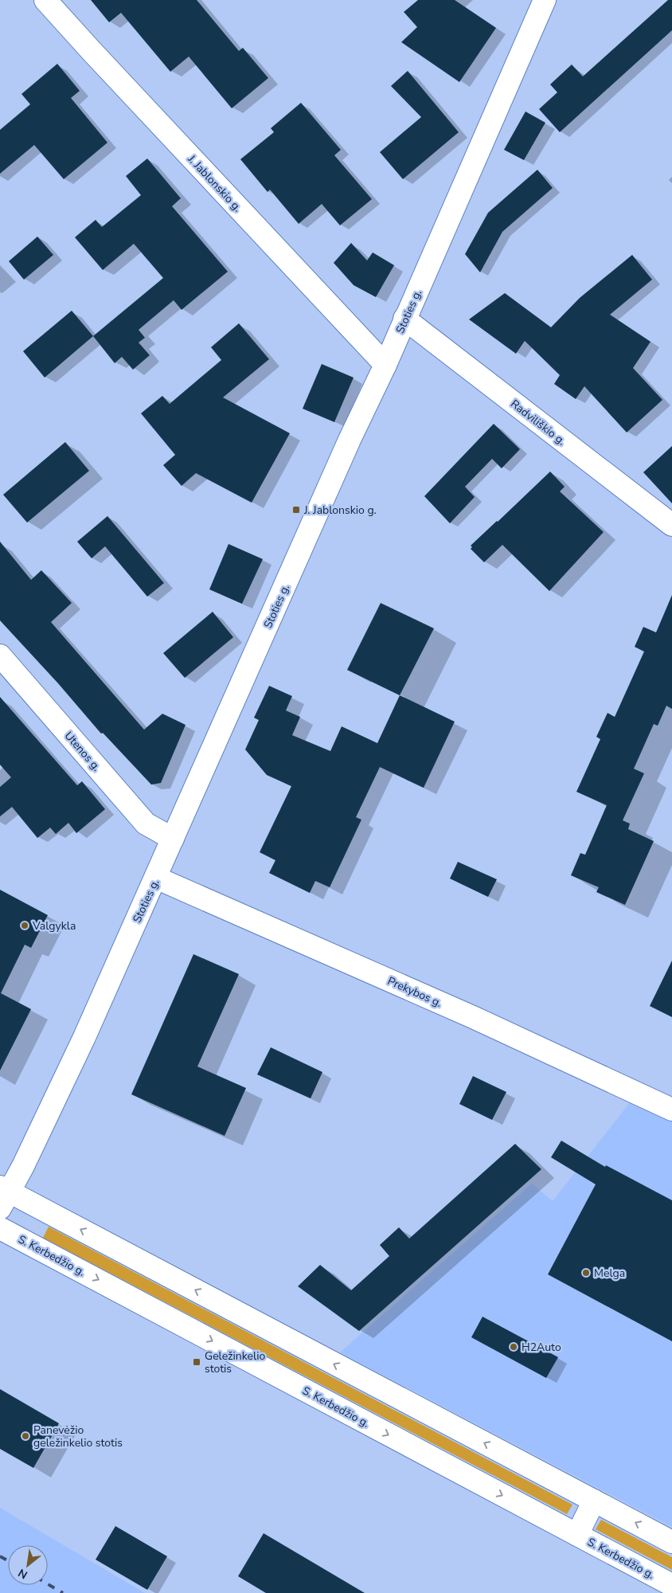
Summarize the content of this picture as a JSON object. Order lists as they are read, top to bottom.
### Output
{
  "streets": {
    "main road": [
      "J. Jablonskio g.",
      "Stoties g.",
      "Radviliškio g.",
      "Utenos g.",
      "Prekybos g.",
      "S. Kerbedžio g."
    ]
  },
  "crossings": [
    ["J. Jablonskio g.", "Stoties g."],
    ["Stoties g.", "Radviliškio g."],
    ["Stoties g.", "Utenos g."],
    ["Stoties g.", "Prekybos g."]
  ],
  "places": {
    "transit": ["J. Jablonskio g.", "Geležinkelio stotis"],
    "other": [
      "Valgykla",
      "Melga",
      "H2Auto",
      "Panevėžio geležinkelio stotis"
    ]
  },
  "north": "bottom left"
}
